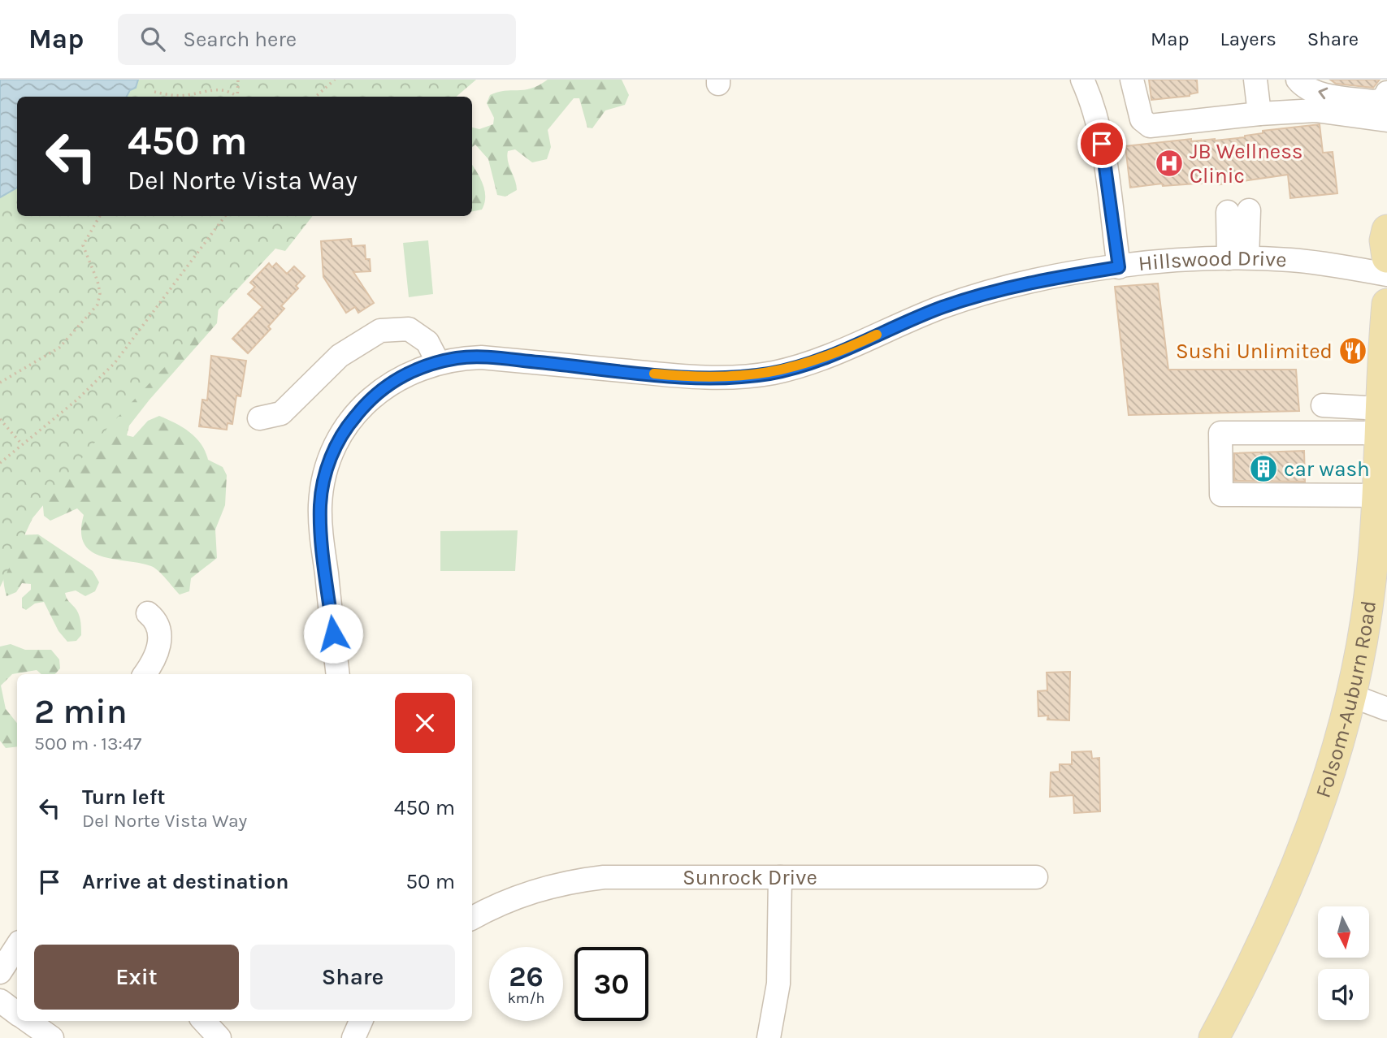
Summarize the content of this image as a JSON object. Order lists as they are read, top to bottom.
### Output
{
  "streets": {
    "main road": ["Folsom-Auburn Road"],
    "street": ["Hillswood Drive", "Sunrock Drive"]
  },
  "places": {
    "hospital": ["JB Wellness Clinic"],
    "restaurant": ["Sushi Unlimited"],
    "building": ["car wash"]
  },
  "north": "bottom",
  "page": {
    "header": "Map",
    "search": "Search here",
    "nav": ["Map", "Layers", "Share"],
    "turn": ["450 m", "Del Norte Vista Way"],
    "heading": ["2 min", "500 m · 13:47"],
    "list": [
      {
        "name": "Turn left",
        "note": "Del Norte Vista Way",
        "value": "450 m"
      },
      {
        "name": "Arrive at destination",
        "value": "50 m"
      }
    ],
    "buttons": ["Exit", "Share"],
    "speed": "26 km/h",
    "limit": "30"
  }
}
